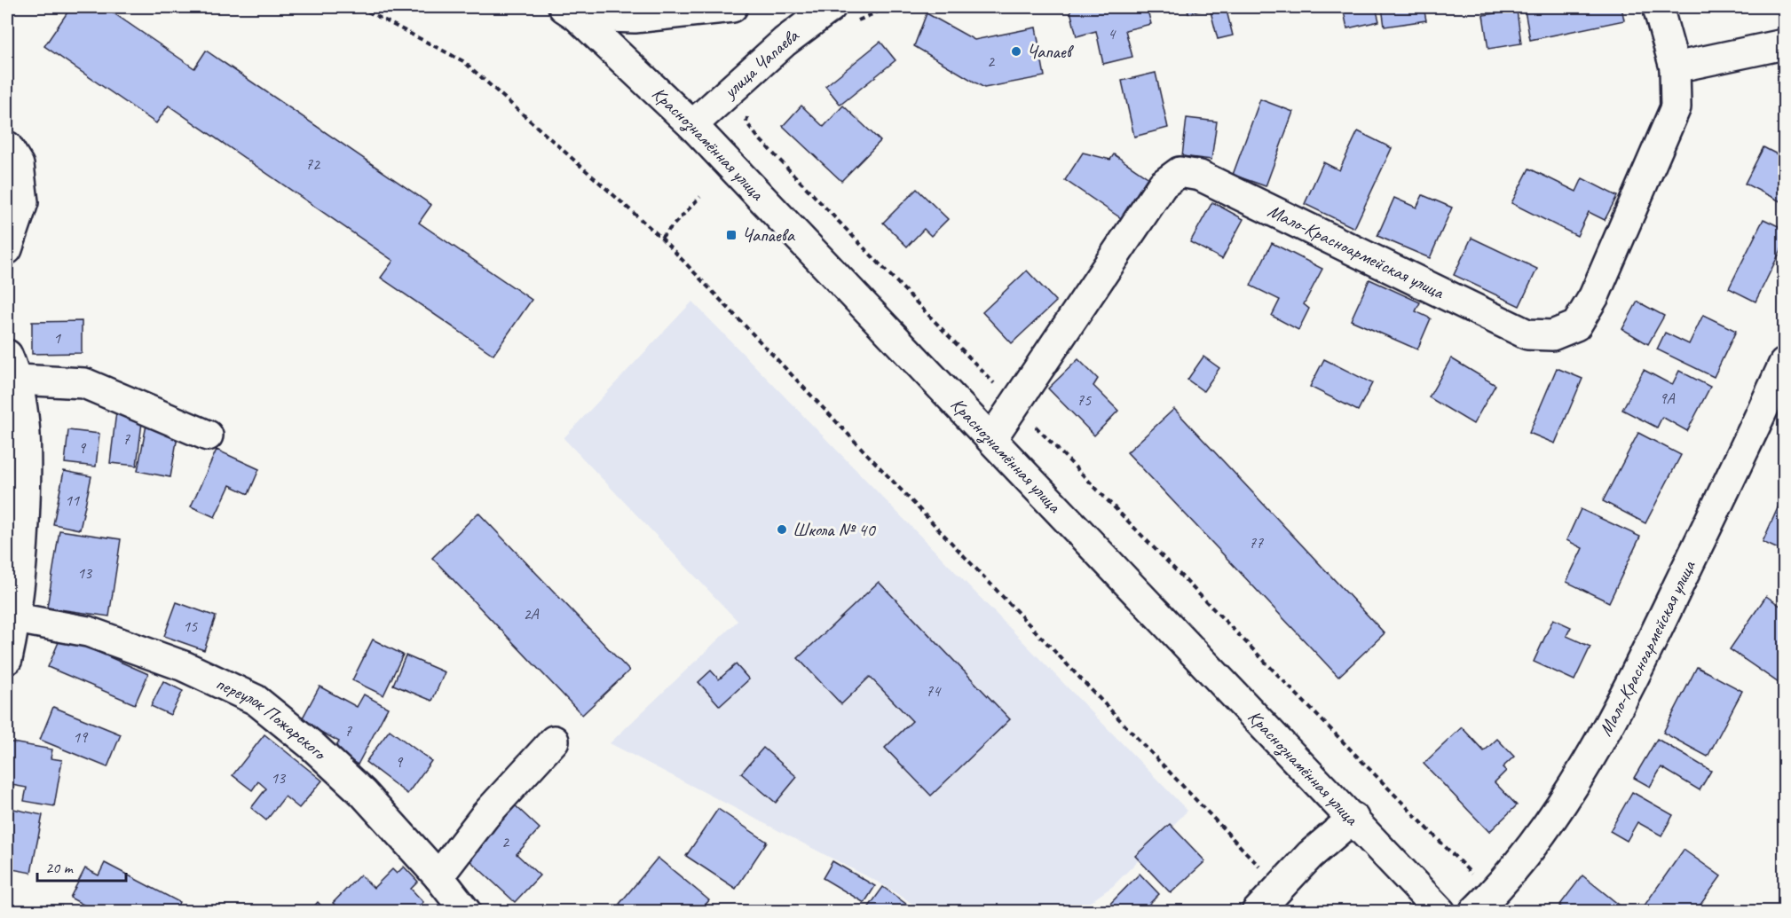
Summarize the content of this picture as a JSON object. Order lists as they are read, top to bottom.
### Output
{
  "streets": {
    "street": [
      "улица Чапаева",
      "Краснознамённая улица",
      "Мало-Красноармейская улица",
      "переулок Пожарского"
    ]
  },
  "crossings": [
    ["улица Чапаева", "Краснознамённая улица"],
    ["Краснознамённая улица", "Мало-Красноармейская улица"]
  ],
  "places": {
    "other": ["Чапаев", "Школа № 40"],
    "transit": ["Чапаева"]
  },
  "house_numbers": [
    "4",
    "2",
    "72",
    "1",
    "9А",
    "75",
    "7",
    "9",
    "11",
    "77",
    "13",
    "2А",
    "15",
    "74",
    "7",
    "19",
    "9",
    "13",
    "2"
  ],
  "scale_bar": "20 m"
}
